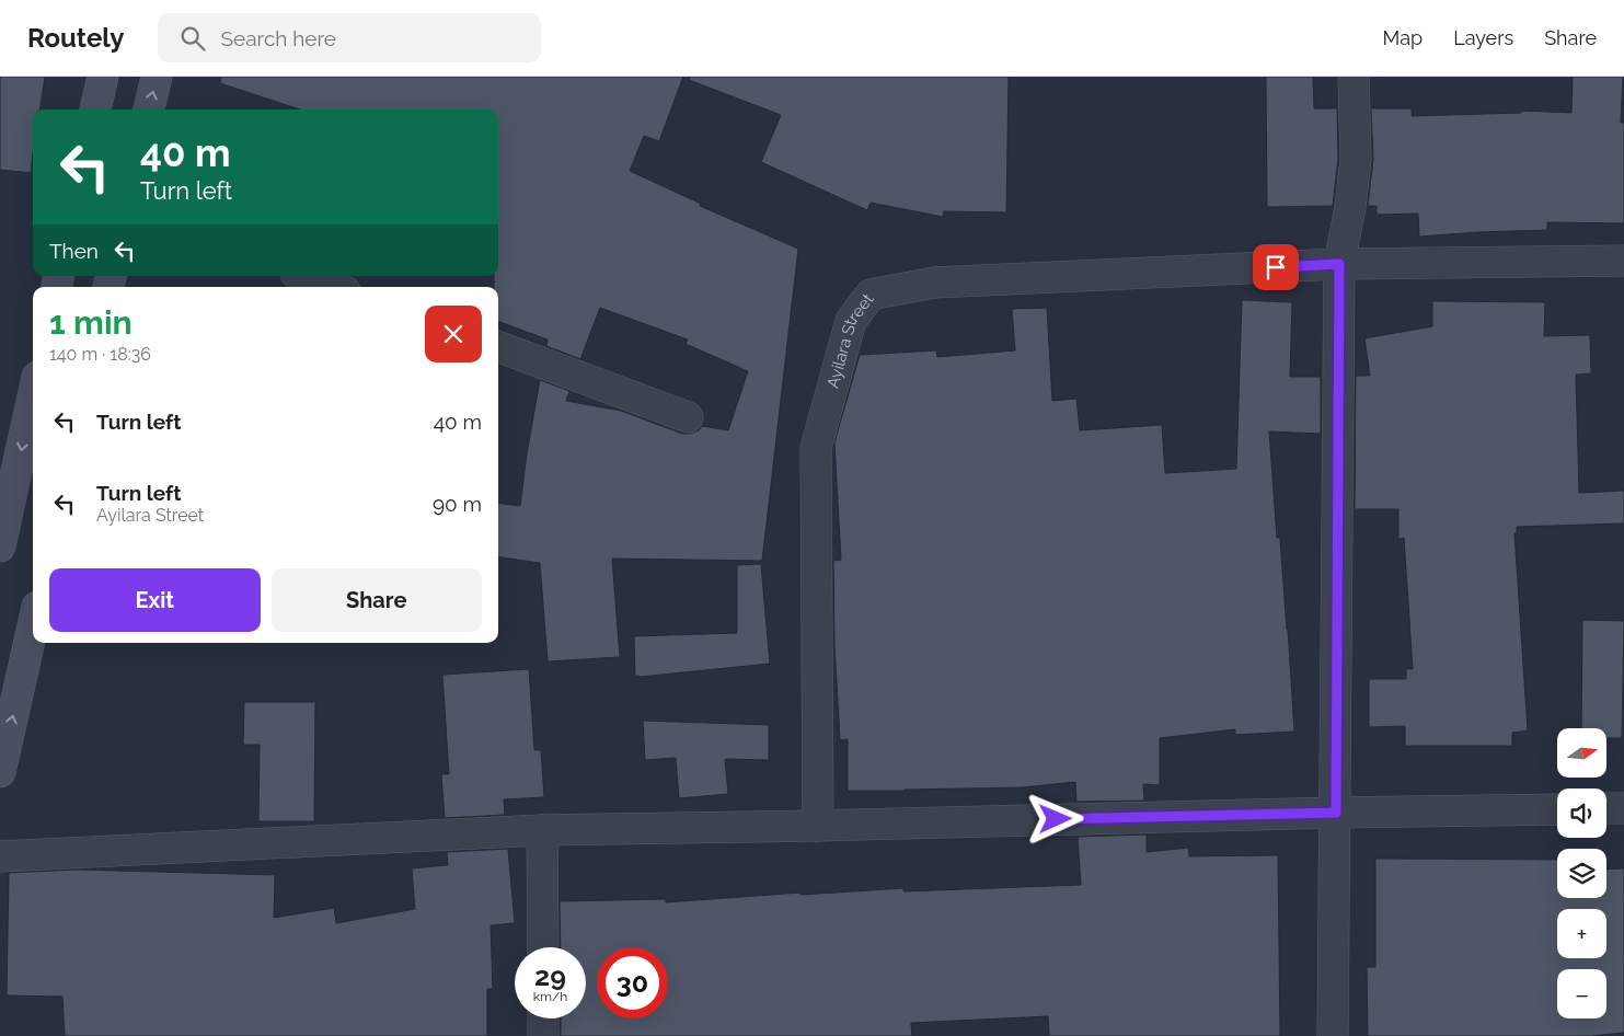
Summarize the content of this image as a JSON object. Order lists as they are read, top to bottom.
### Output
{
  "streets": {
    "street": ["Ayilara Street"]
  },
  "north": "right",
  "page": {
    "header": "Routely",
    "search": "Search here",
    "nav": ["Map", "Layers", "Share"],
    "turn": ["40 m", "Turn left"],
    "then": "Then",
    "heading": ["1 min", "140 m · 18:36"],
    "list": [
      {
        "name": "Turn left",
        "value": "40 m"
      },
      {
        "name": "Turn left",
        "note": "Ayilara Street",
        "value": "90 m"
      }
    ],
    "buttons": ["Exit", "Share"],
    "map_buttons": ["+", "−"],
    "speed": "29 km/h",
    "limit": "30"
  }
}
